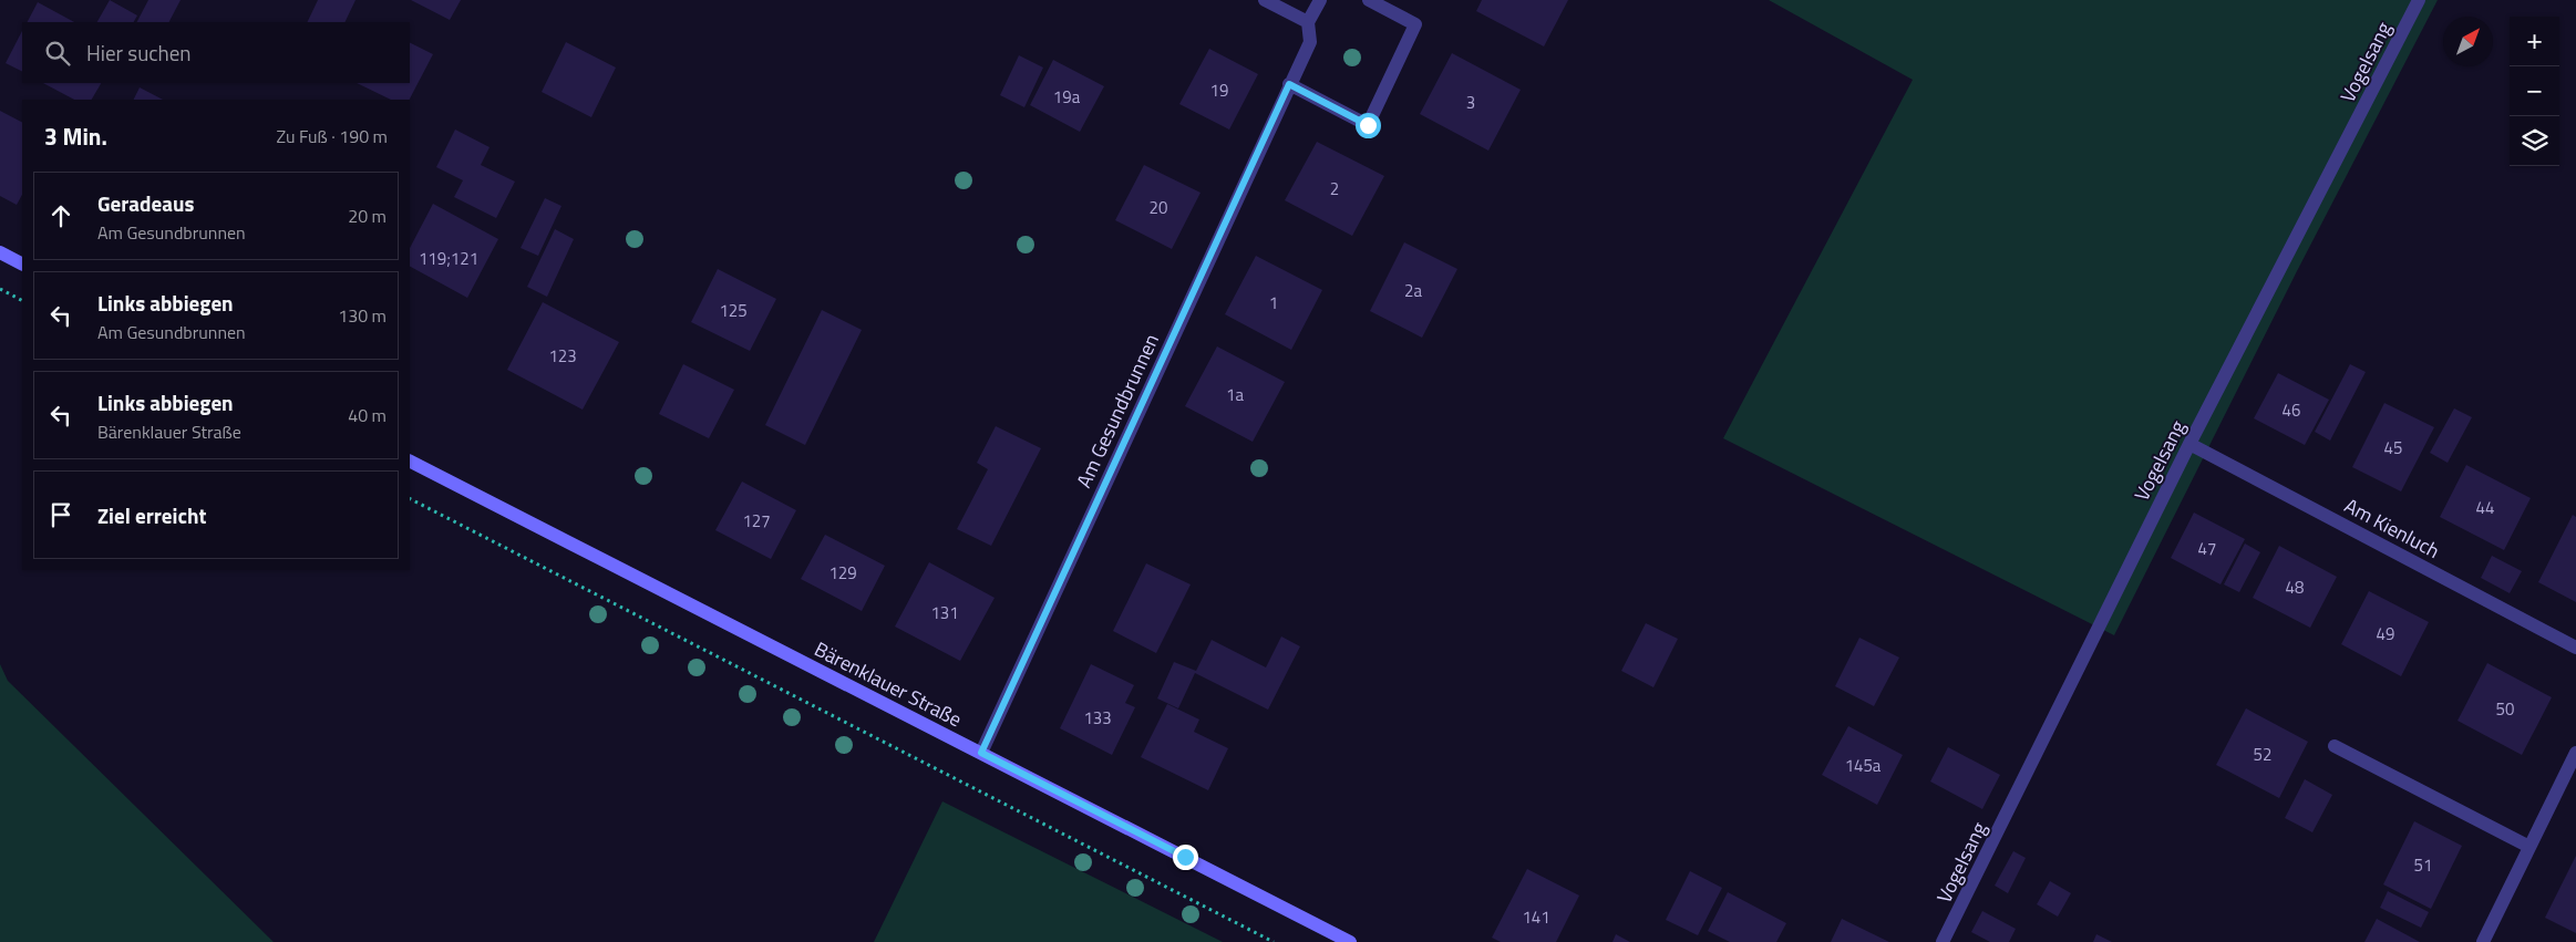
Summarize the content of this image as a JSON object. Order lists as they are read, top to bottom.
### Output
{
  "streets": {
    "street": [
      "Vogelsang",
      "Am Gesundbrunnen",
      "Am Kienluch",
      "Bärenklauer Straße"
    ]
  },
  "crossings": [
    ["Vogelsang", "Am Kienluch"],
    ["Am Gesundbrunnen", "Bärenklauer Straße"]
  ],
  "house_numbers": [
    "19",
    "19a",
    "3",
    "2",
    "20",
    "119;121",
    "2a",
    "1",
    "125",
    "123",
    "1a",
    "46",
    "45",
    "44",
    "127",
    "47",
    "129",
    "48",
    "131",
    "49",
    "50",
    "133",
    "52",
    "145a",
    "51",
    "141"
  ],
  "north": "top right",
  "page": {
    "map_buttons": ["+", "−"],
    "search": "Hier suchen",
    "heading": ["3 Min.", "Zu Fuß · 190 m"],
    "list": [
      ["Geradeaus", "Am Gesundbrunnen", "20 m"],
      ["Links abbiegen", "Am Gesundbrunnen", "130 m"],
      ["Links abbiegen", "Bärenklauer Straße", "40 m"],
      "Ziel erreicht"
    ]
  }
}
